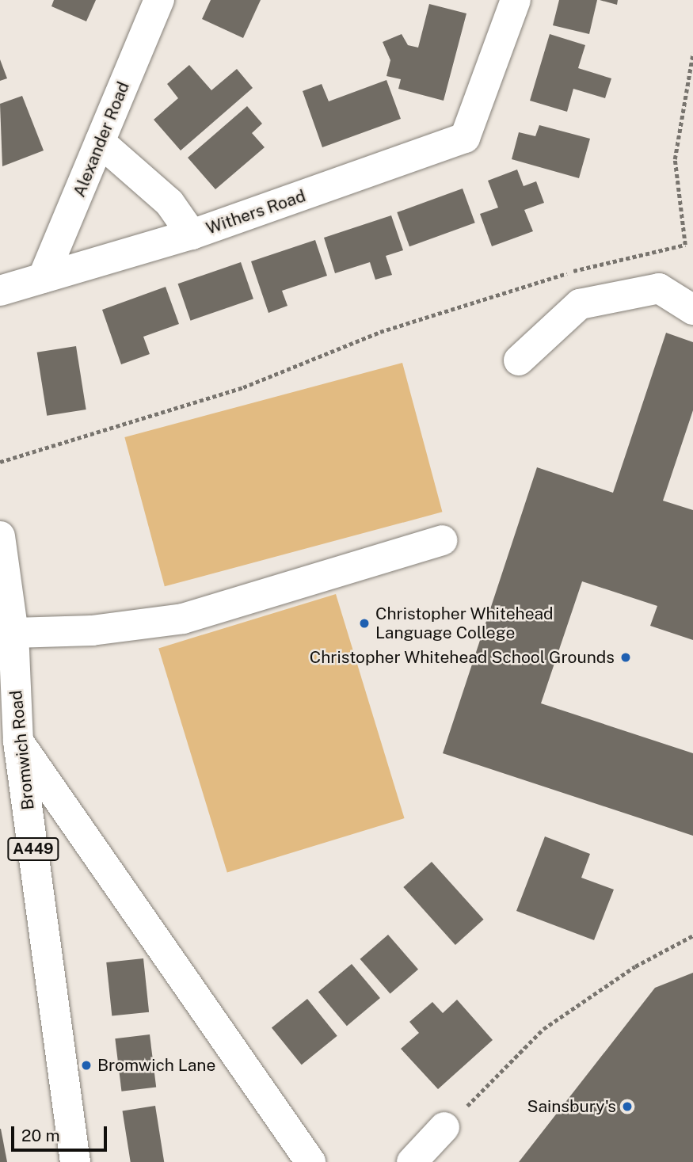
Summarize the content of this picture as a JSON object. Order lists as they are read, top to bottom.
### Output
{
  "streets": {
    "street": [
      "Alexander Road",
      "Withers Road",
      "Bromwich Road",
      "A449"
    ]
  },
  "crossings": [
    ["Alexander Road", "Withers Road"]
  ],
  "places": [
    "Christopher Whitehead Language College",
    "Christopher Whitehead School Grounds",
    "Bromwich Lane",
    "Sainsbury's"
  ],
  "scale_bar": "20 m"
}
